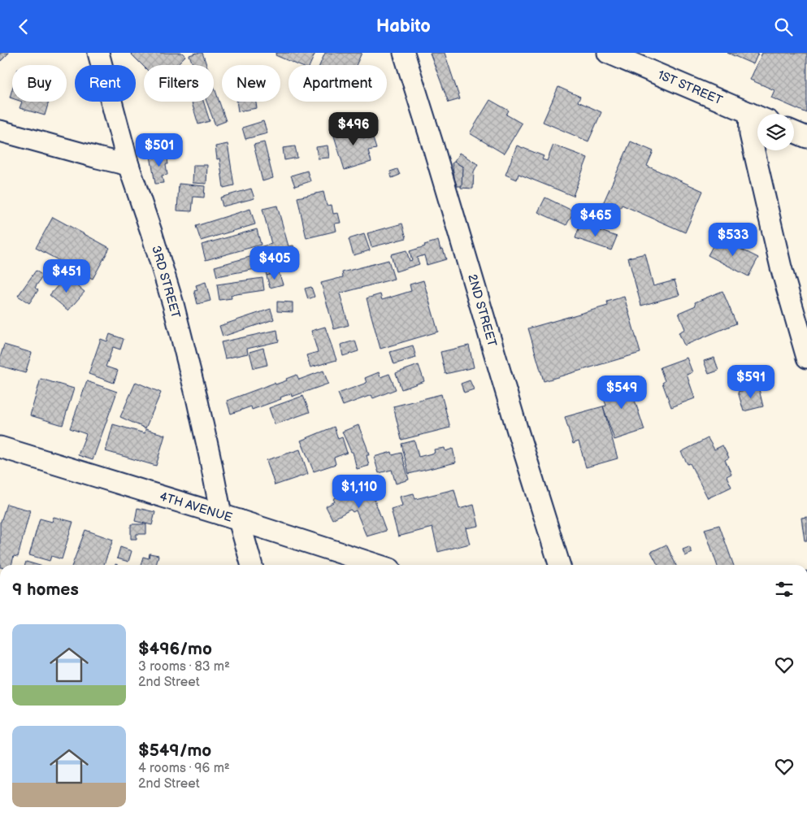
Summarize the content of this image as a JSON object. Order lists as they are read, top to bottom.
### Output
{
  "streets": {
    "street": [
      "1ST STREET",
      "3RD STREET",
      "2ND STREET",
      "4TH AVENUE"
    ]
  },
  "crossings": [
    ["3RD STREET", "4TH AVENUE"]
  ],
  "page": {
    "header": "Habito",
    "chip": [
      "Buy",
      "Rent",
      "Filters",
      "New",
      "Apartment"
    ],
    "price": [
      "$496",
      "$501",
      "$465",
      "$533",
      "$405",
      "$451",
      "$591",
      "$549",
      "$1,110"
    ],
    "heading": "9 homes",
    "list": [
      {
        "name": "$496/mo",
        "note": "3 rooms · 83 m² · 2nd Street"
      },
      {
        "name": "$549/mo",
        "note": "4 rooms · 96 m² · 2nd Street"
      }
    ]
  }
}
